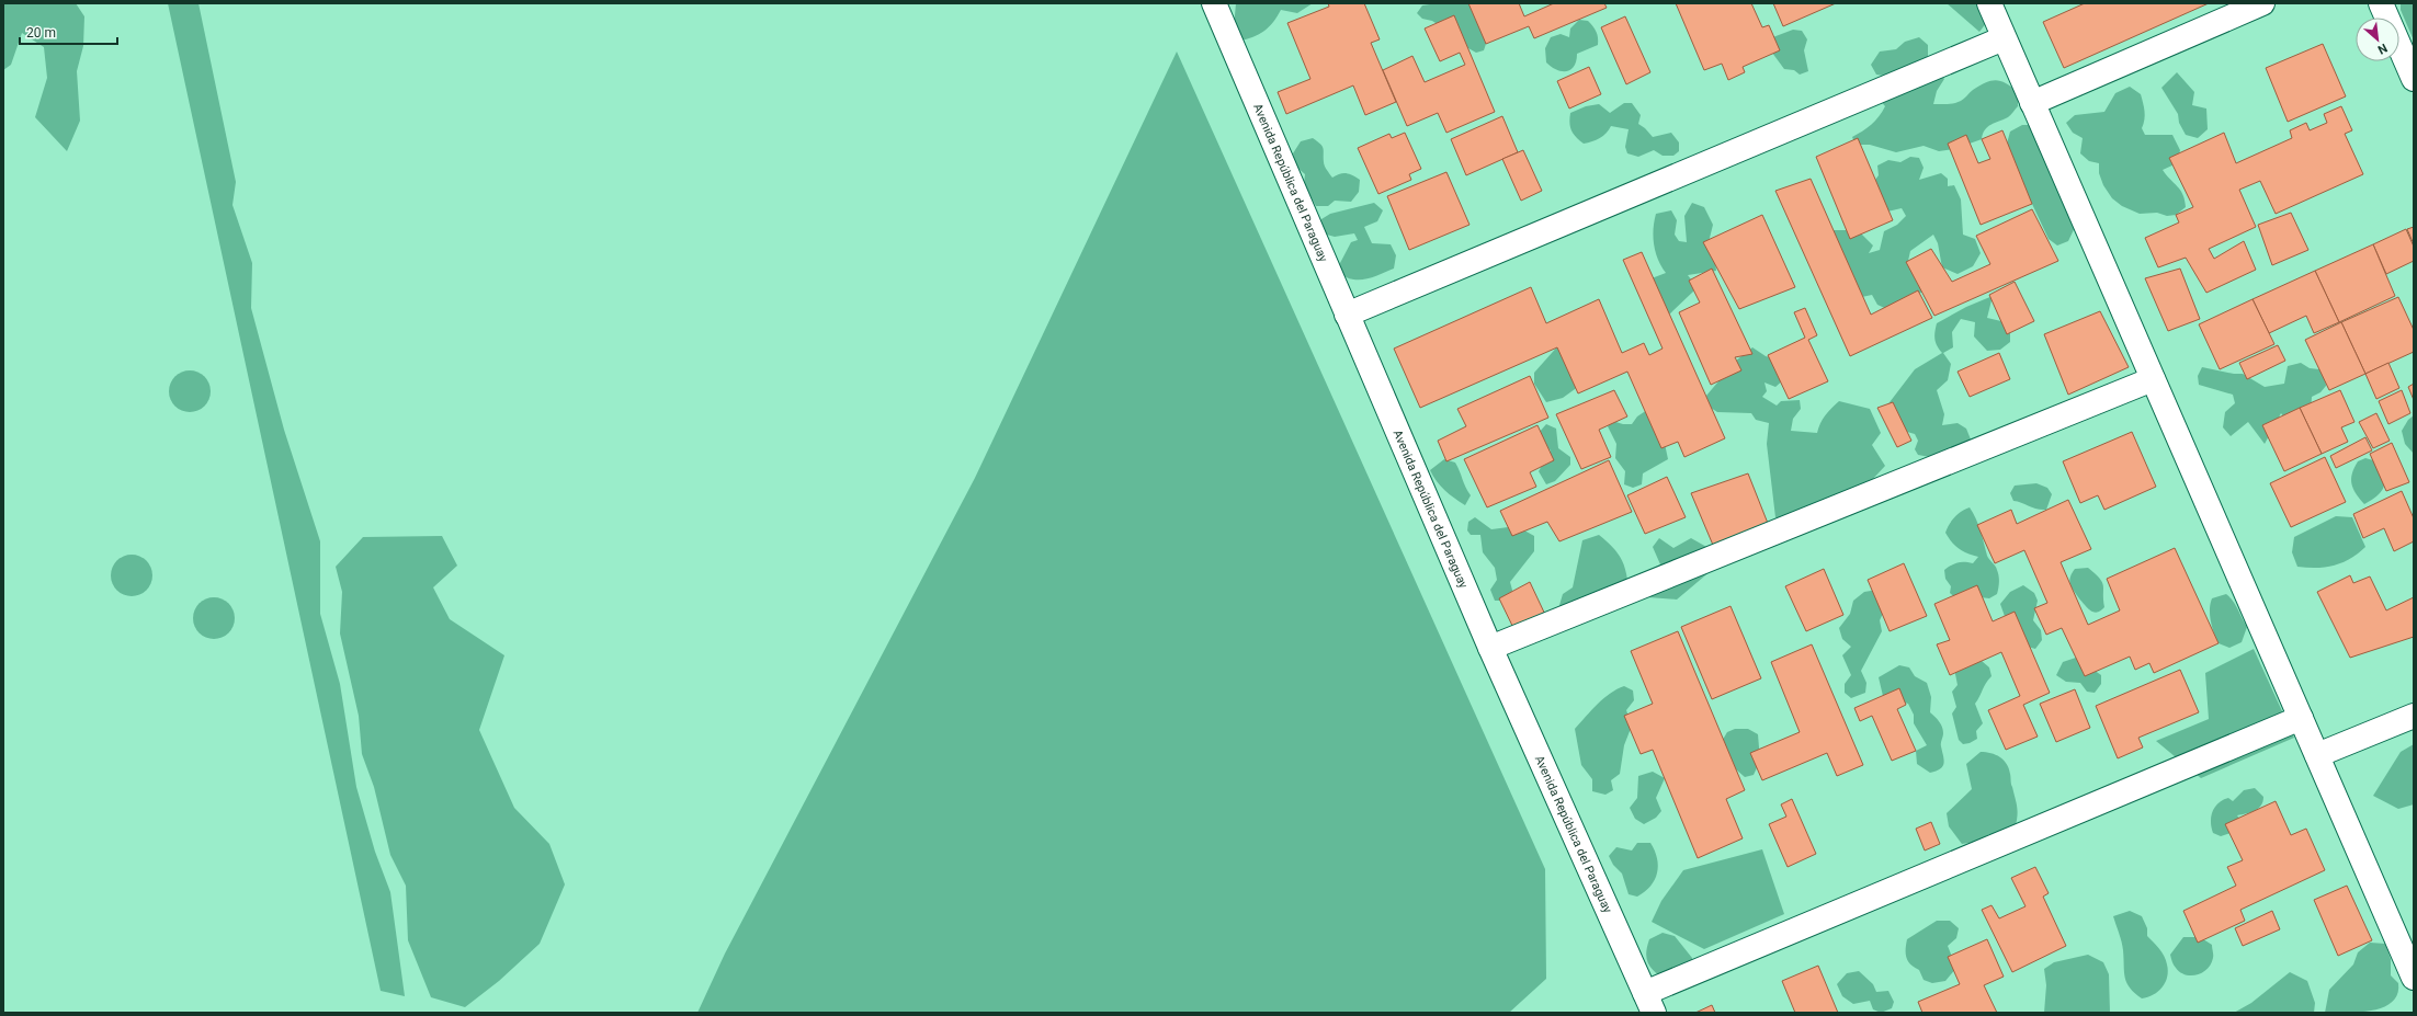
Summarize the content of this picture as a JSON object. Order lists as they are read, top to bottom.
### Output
{
  "streets": {
    "street": ["Avenida República del Paraguay"]
  },
  "scale_bar": "20 m",
  "north": "bottom right"
}
